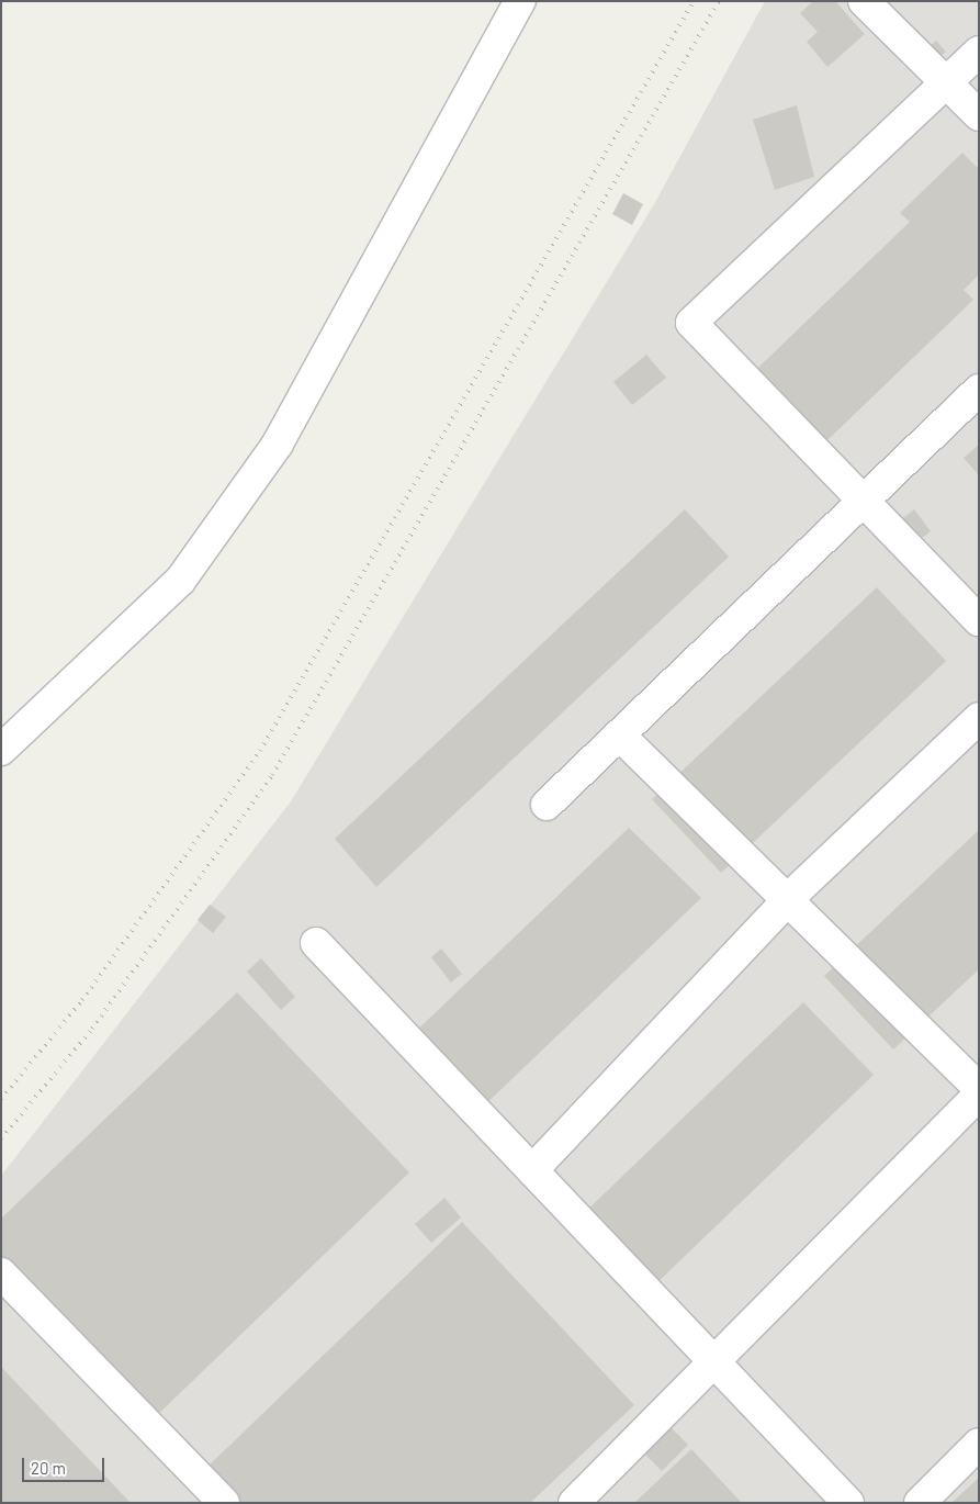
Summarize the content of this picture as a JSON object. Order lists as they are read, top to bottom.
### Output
{
  "scale_bar": "20 m"
}
